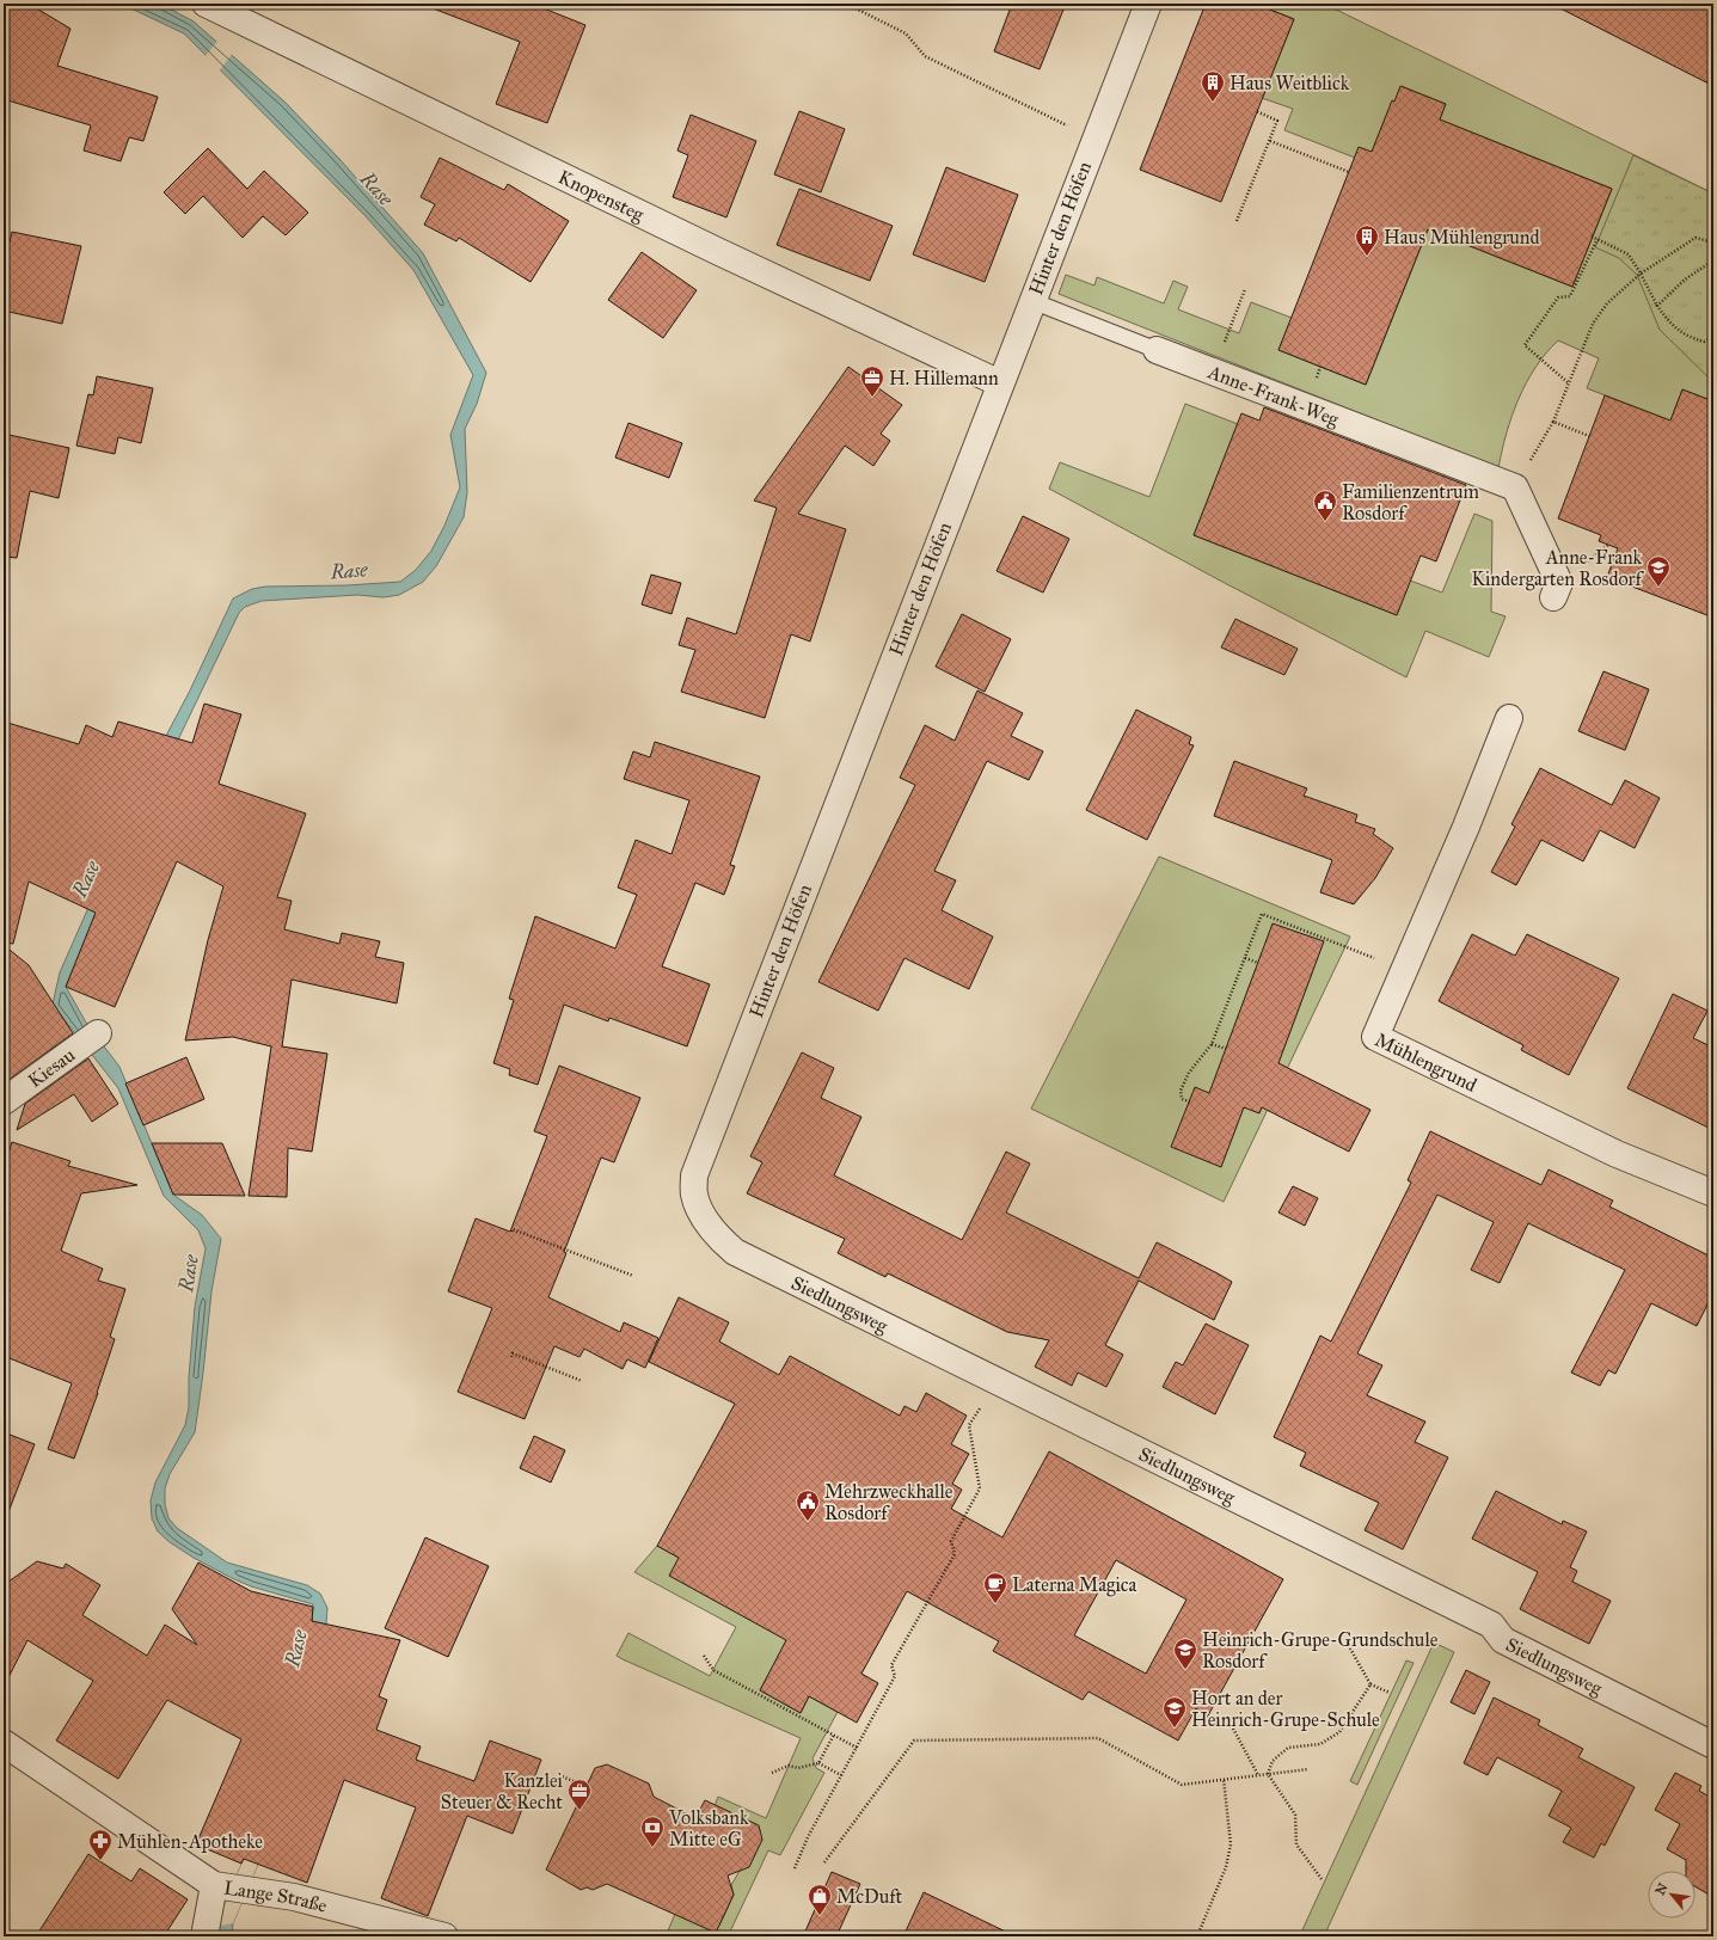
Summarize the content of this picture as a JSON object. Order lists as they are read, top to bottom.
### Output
{
  "streets": {
    "street": [
      "Knopensteg",
      "Hinter den Höfen",
      "Anne-Frank-Weg",
      "Mühlengrund",
      "Kiesau",
      "Siedlungsweg",
      "Lange Straße"
    ]
  },
  "crossings": [
    ["Knopensteg", "Hinter den Höfen"],
    ["Hinter den Höfen", "Anne-Frank-Weg"],
    ["Hinter den Höfen", "Siedlungsweg"]
  ],
  "water": ["Rase"],
  "places": {
    "building": ["Haus Weitblick", "Haus Mühlengrund"],
    "office": ["H. Hillemann", "Kanzlei Steuer & Recht"],
    "public building": ["Familienzentrum Rosdorf", "Mehrzweckhalle Rosdorf"],
    "school or university": ["Anne-Frank Kindergarten Rosdorf", "Heinrich-Grupe-Grundschule Rosdorf", "Hort an der Heinrich-Grupe-Schule"],
    "cafe": ["Laterna Magica"],
    "bank": ["Volksbank Mitte eG"],
    "pharmacy": ["Mühlen-Apotheke"],
    "shop": ["McDuft"]
  },
  "north": "top left"
}
